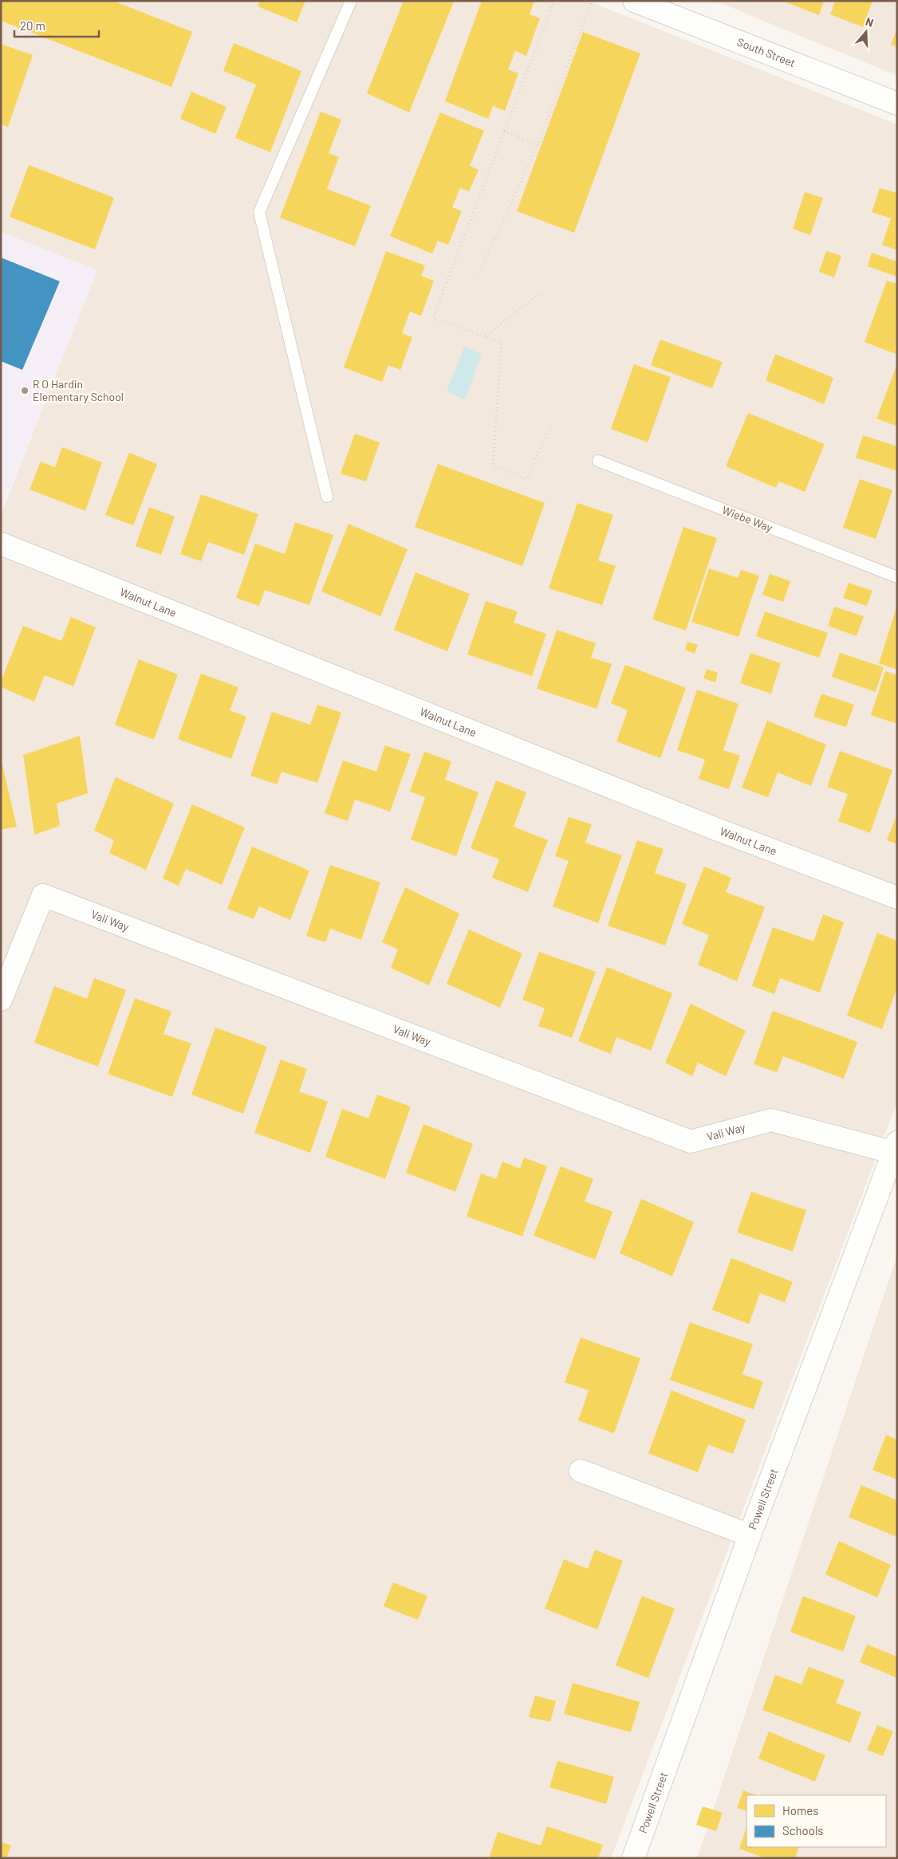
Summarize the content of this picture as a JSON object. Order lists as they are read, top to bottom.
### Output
{
  "streets": {
    "street": [
      "South Street",
      "Walnut Lane",
      "Vali Way",
      "Powell Street"
    ],
    "lane": ["Wiebe Way"]
  },
  "crossings": [
    ["Vali Way", "Powell Street"]
  ],
  "places": ["R O Hardin Elementary School"],
  "legend": ["Homes", "Schools"],
  "scale_bar": "20 m",
  "north": "top"
}
